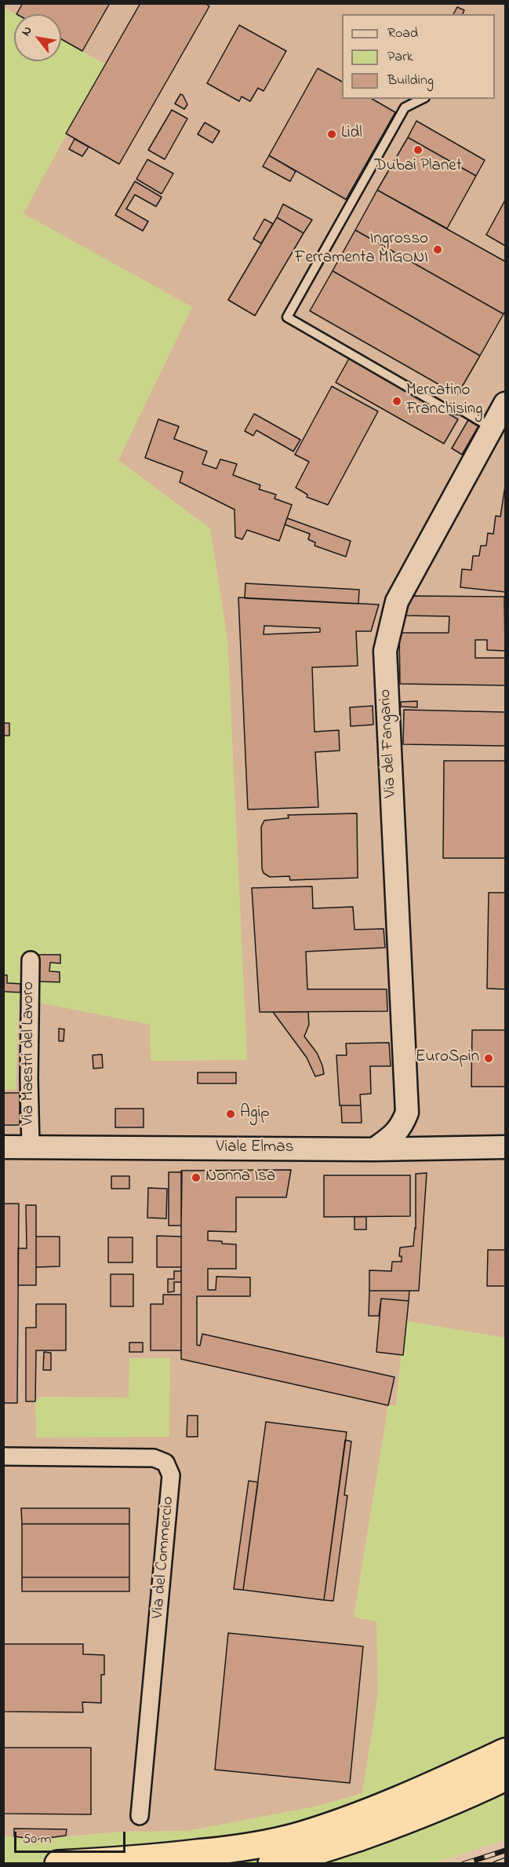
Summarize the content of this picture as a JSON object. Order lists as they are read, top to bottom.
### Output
{
  "streets": {
    "main road": ["Via del Fangario", "Viale Elmas"],
    "street": ["Via Maestri del Lavoro", "Via del Commercio"]
  },
  "crossings": [
    ["Via Maestri del Lavoro", "Viale Elmas"]
  ],
  "places": [
    "Lidl",
    "Dubai Planet",
    "Ingrosso Ferramenta MIGONI",
    "Mercatino Franchising",
    "EuroSpin",
    "Agip",
    "Nonna Isa"
  ],
  "legend": ["Road", "Park", "Building"],
  "scale_bar": "50 m",
  "north": "top left"
}
